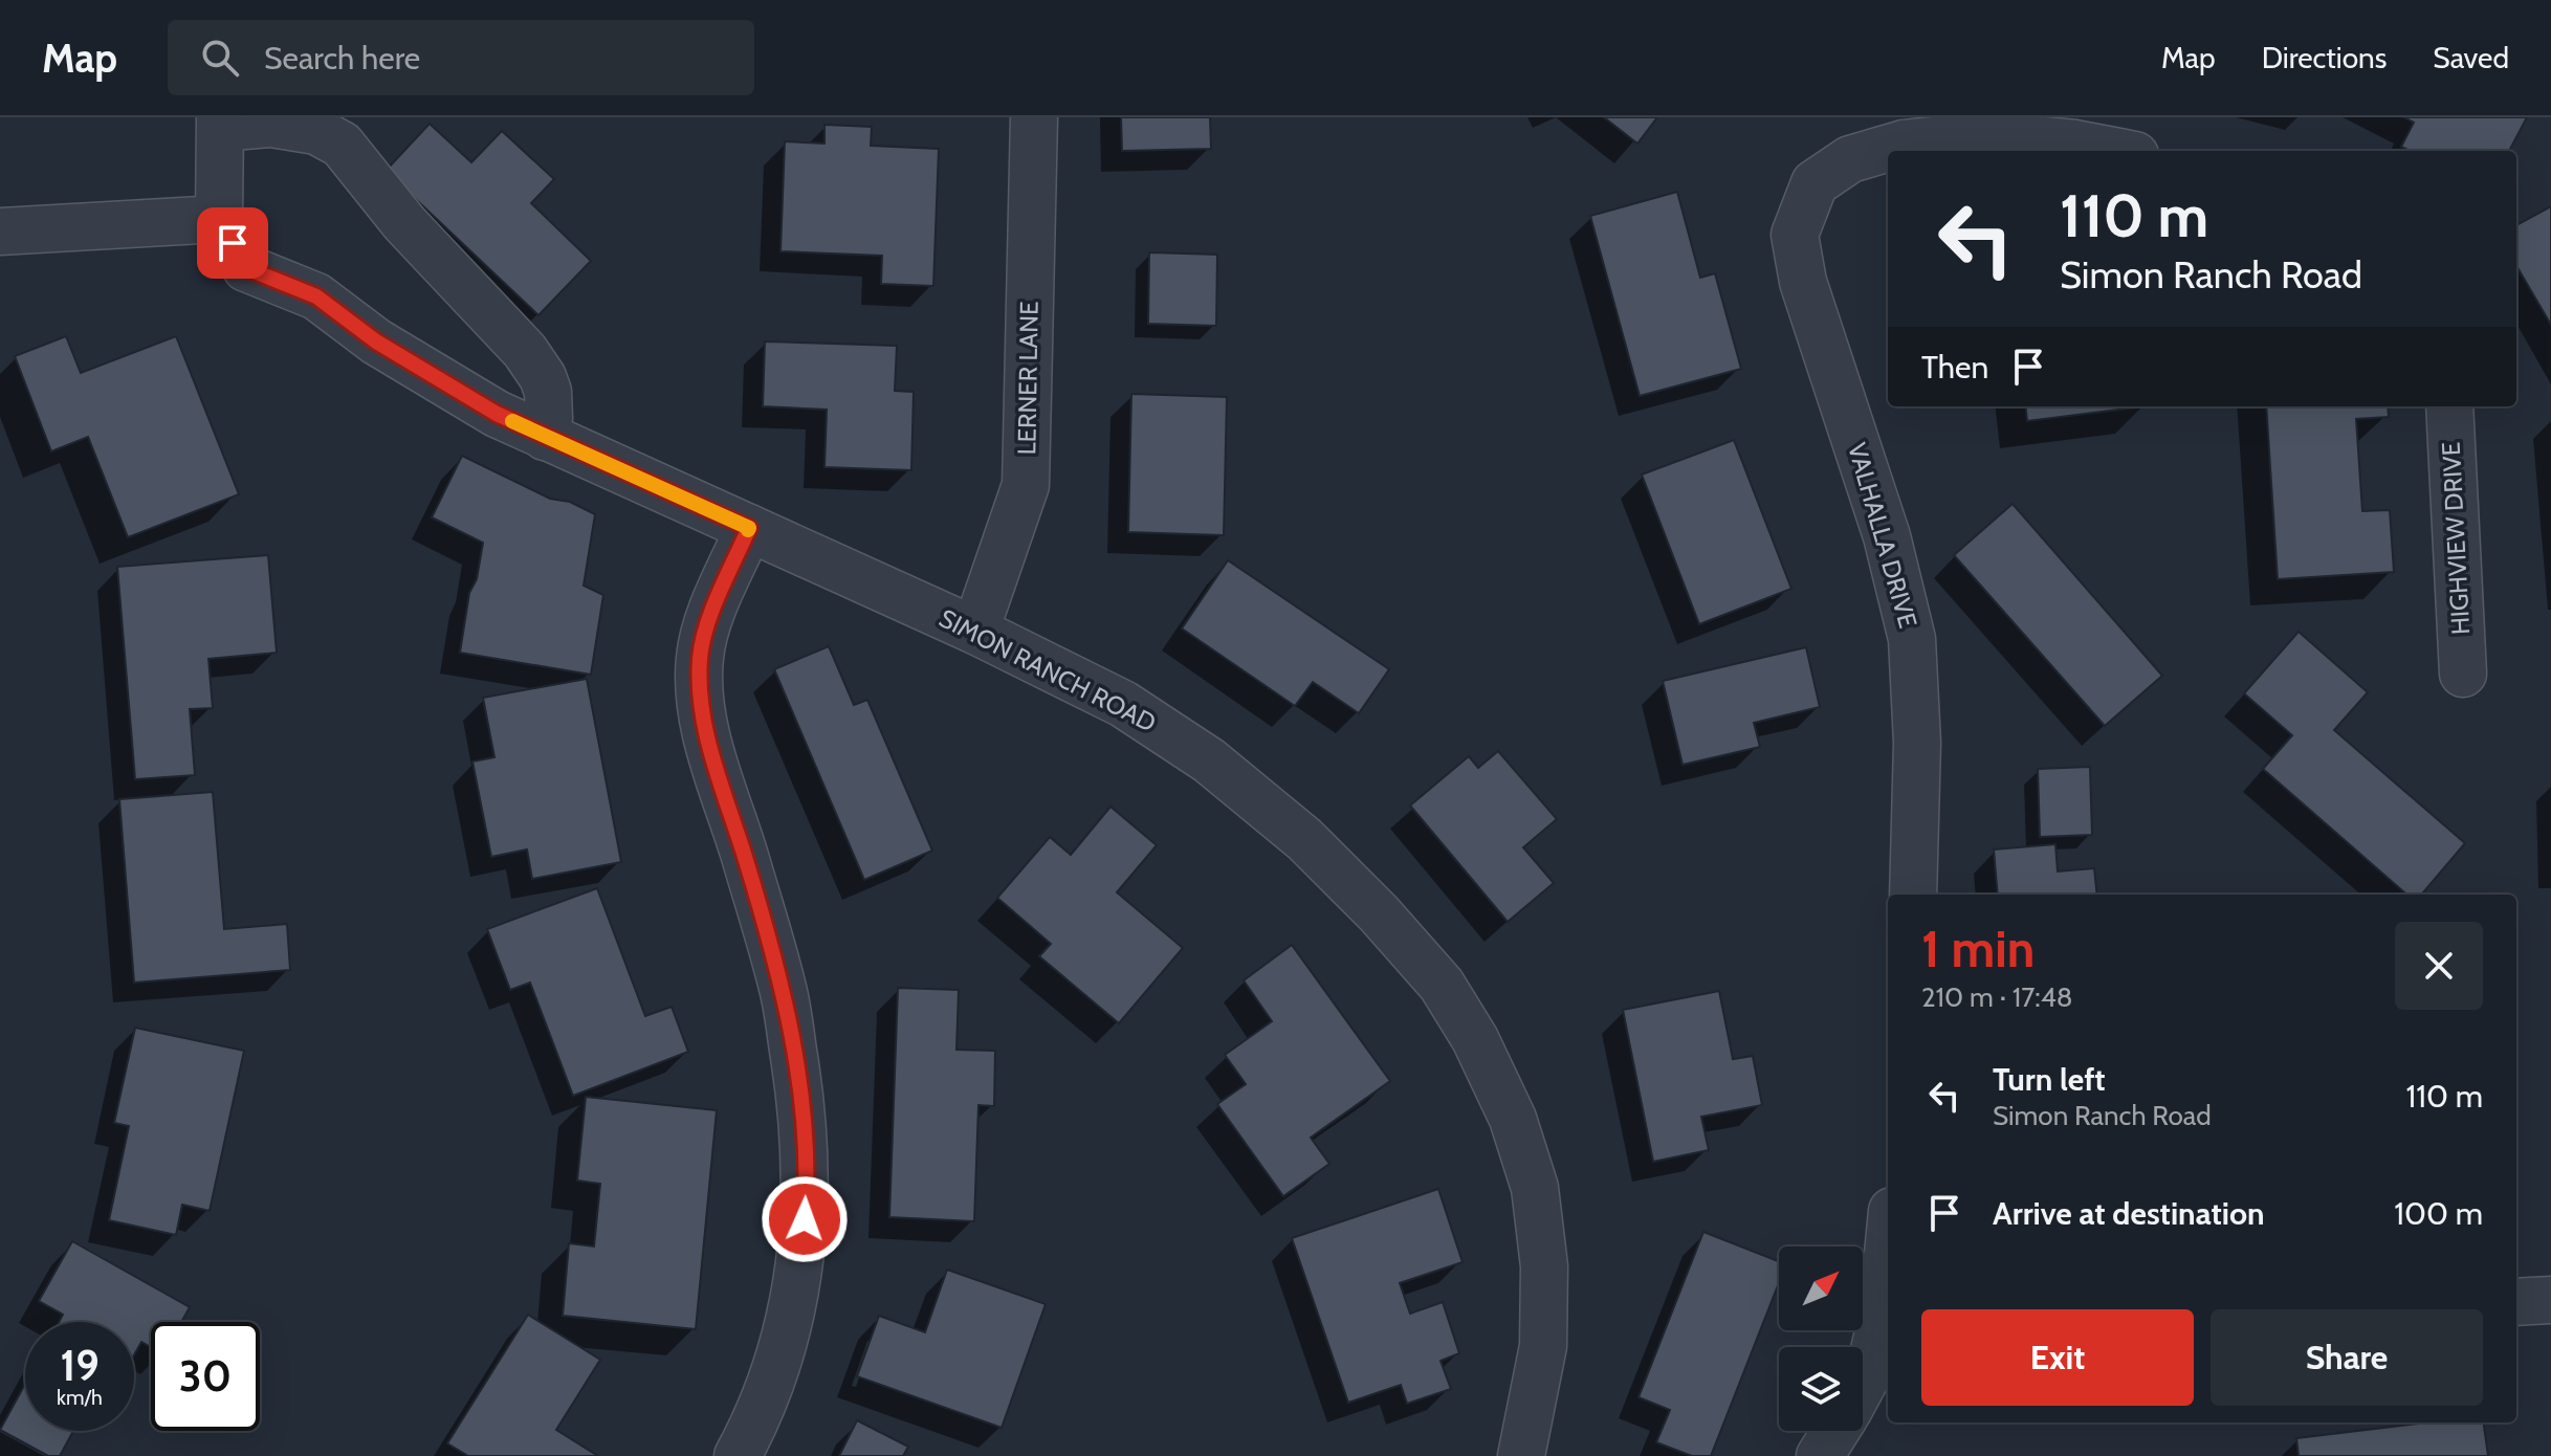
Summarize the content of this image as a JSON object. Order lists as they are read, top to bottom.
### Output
{
  "streets": {
    "street": [
      "LERNER LANE",
      "VALHALLA DRIVE",
      "HIGHVIEW DRIVE",
      "SIMON RANCH ROAD"
    ]
  },
  "crossings": [
    ["LERNER LANE", "SIMON RANCH ROAD"]
  ],
  "north": "top right",
  "page": {
    "header": "Map",
    "search": "Search here",
    "nav": ["Map", "Directions", "Saved"],
    "turn": ["110 m", "Simon Ranch Road"],
    "then": "Then",
    "heading": ["1 min", "210 m · 17:48"],
    "list": [
      {
        "name": "Turn left",
        "note": "Simon Ranch Road",
        "value": "110 m"
      },
      {
        "name": "Arrive at destination",
        "value": "100 m"
      }
    ],
    "buttons": ["Exit", "Share"],
    "speed": "19 km/h",
    "limit": "30"
  }
}
